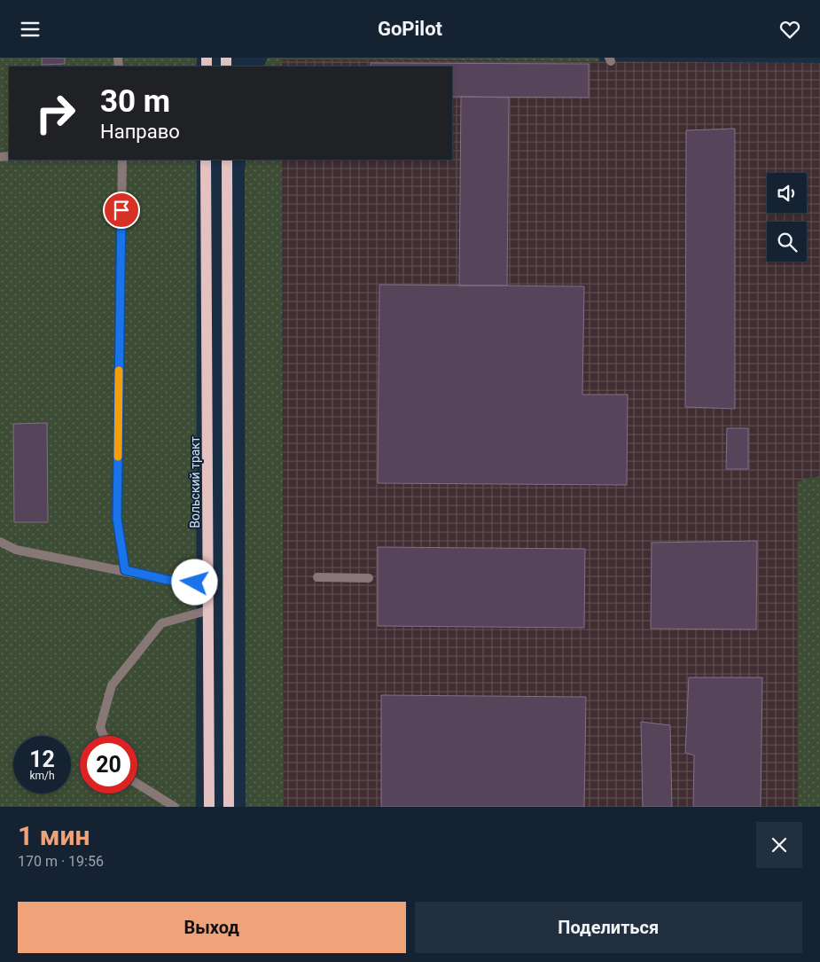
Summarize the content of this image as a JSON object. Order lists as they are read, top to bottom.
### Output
{
  "streets": {
    "main road": ["Вольский тракт"]
  },
  "page": {
    "header": "GoPilot",
    "turn": ["30 m", "Направо"],
    "speed": "12 km/h",
    "limit": "20",
    "heading": ["1 мин", "170 m · 19:56"],
    "buttons": ["Выход", "Поделиться"]
  }
}
